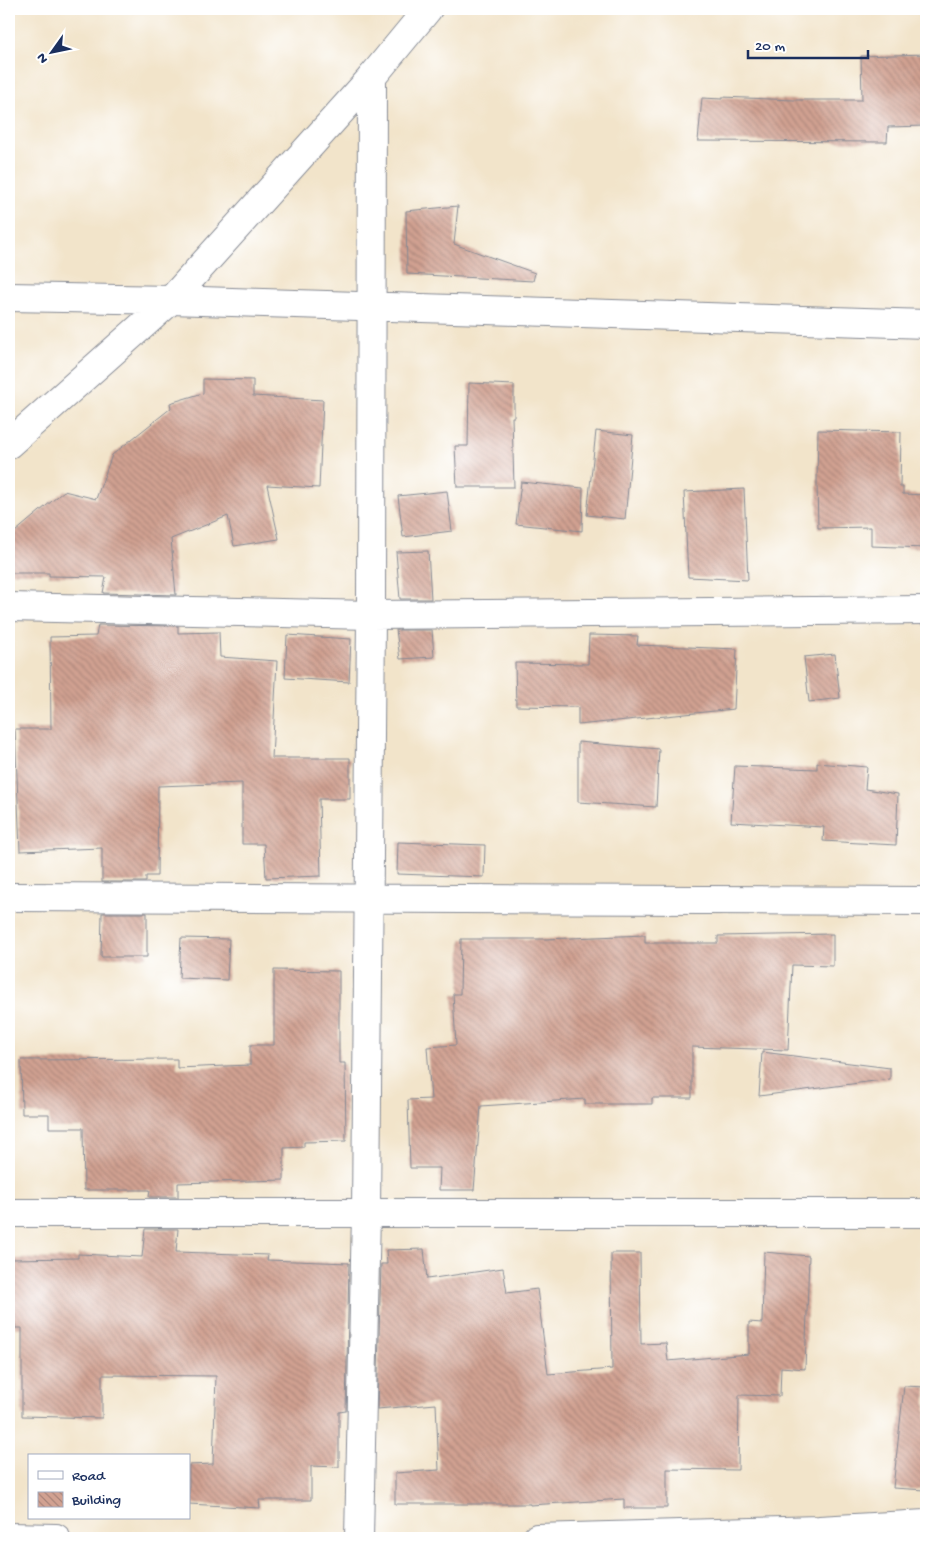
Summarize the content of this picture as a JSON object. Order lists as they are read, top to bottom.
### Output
{
  "legend": ["Road", "Building"],
  "scale_bar": "20 m",
  "north": "bottom left"
}
